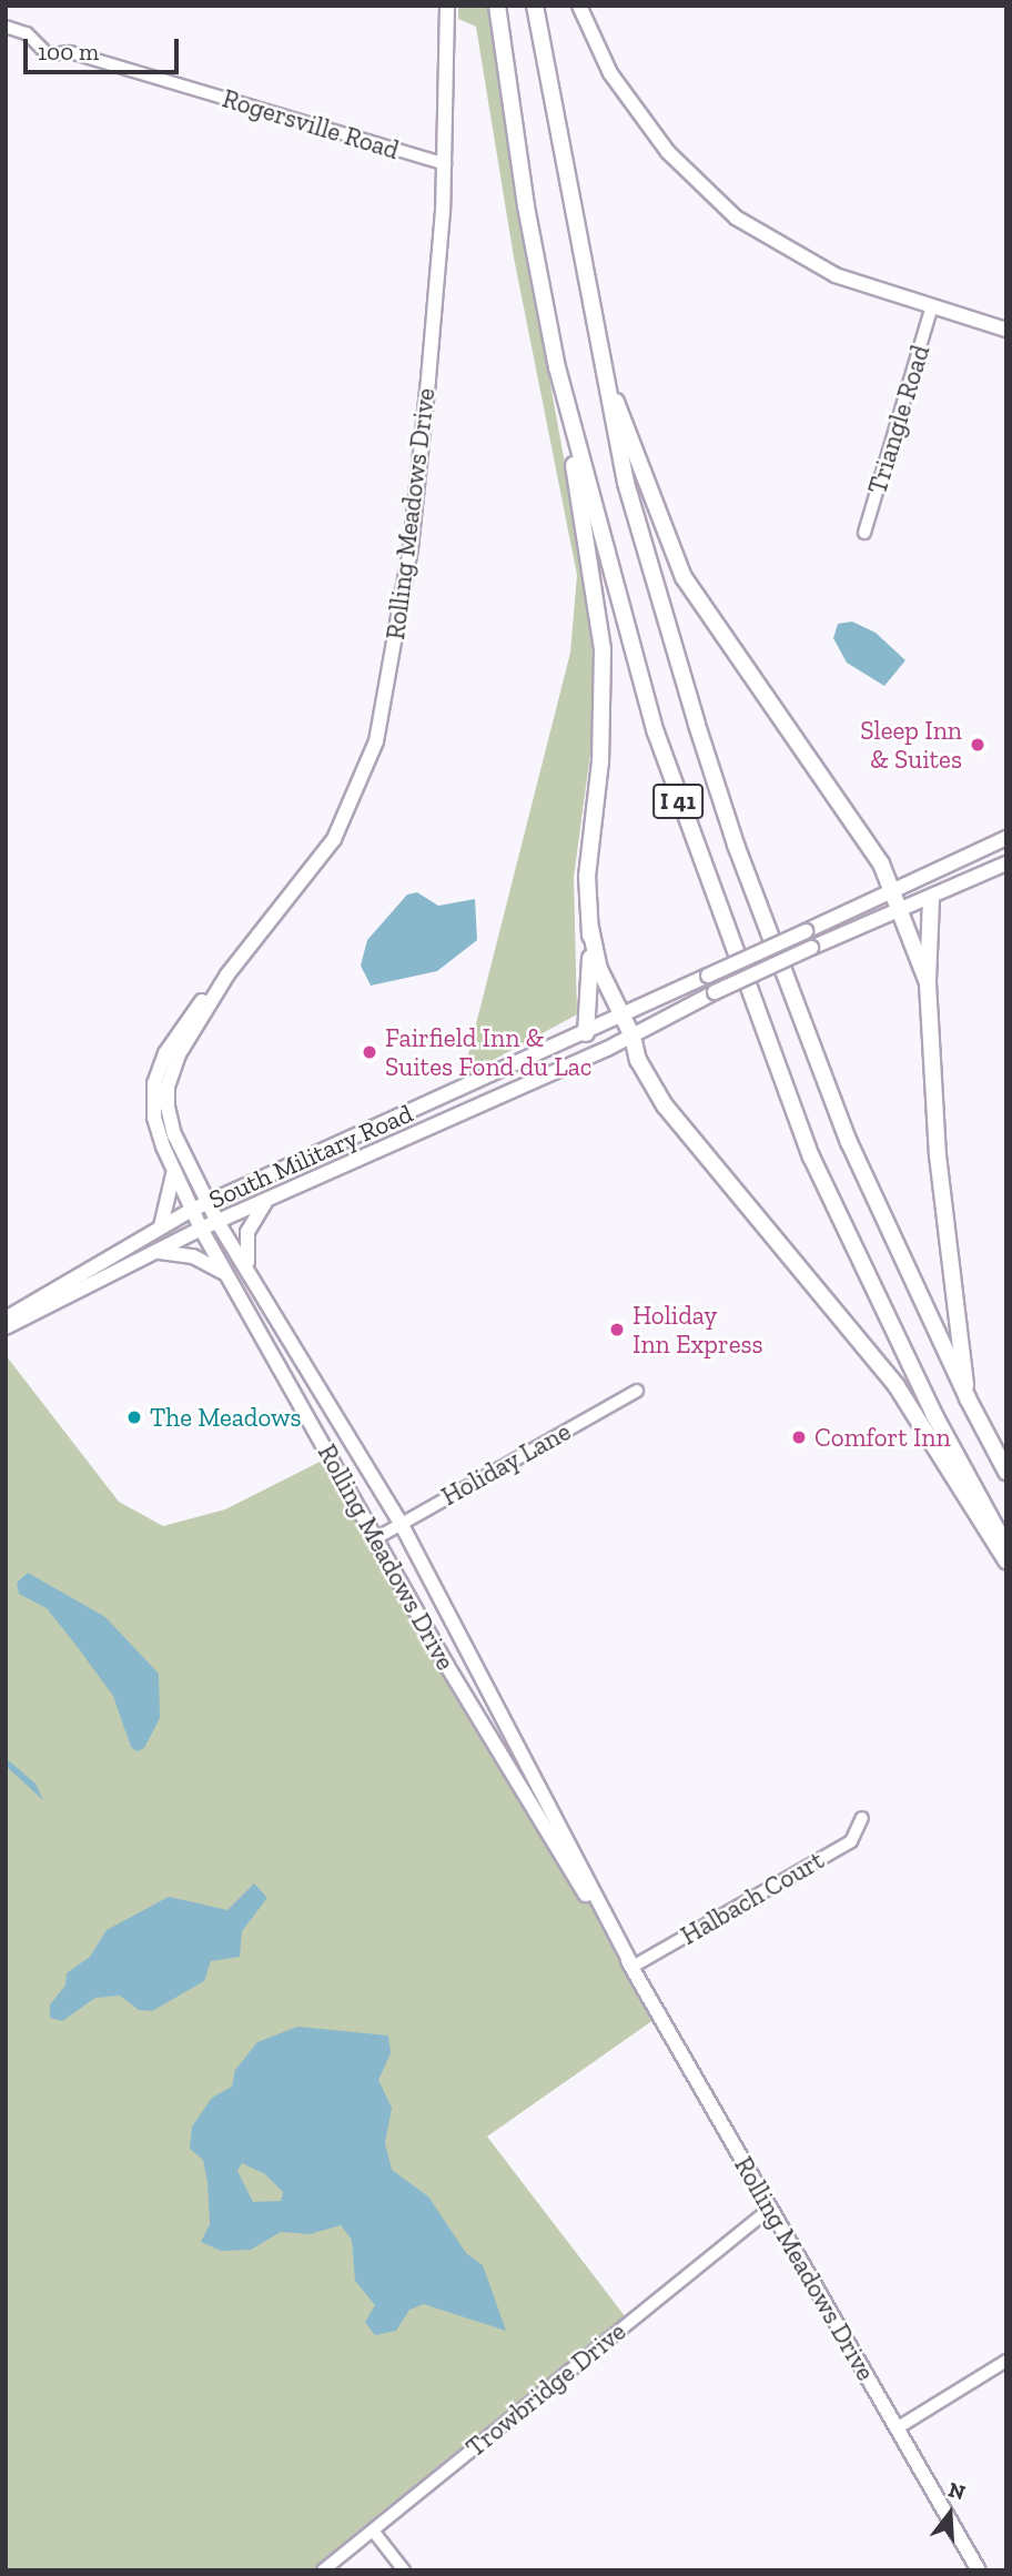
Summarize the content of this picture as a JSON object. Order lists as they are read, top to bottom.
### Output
{
  "streets": {
    "highway": ["I 41"],
    "main road": ["Rolling Meadows Drive", "South Military Road"],
    "street": [
      "Rogersville Road",
      "Triangle Road",
      "Holiday Lane",
      "Halbach Court",
      "Trowbridge Drive"
    ]
  },
  "crossings": [
    ["Rogersville Road", "Rolling Meadows Drive"],
    ["Rolling Meadows Drive", "South Military Road"],
    ["Rolling Meadows Drive", "Holiday Lane"],
    ["Rolling Meadows Drive", "Halbach Court"],
    ["Rolling Meadows Drive", "Trowbridge Drive"]
  ],
  "places": [
    "Sleep Inn & Suites",
    "Fairfield Inn & Suites Fond du Lac",
    "Holiday Inn Express",
    "The Meadows",
    "Comfort Inn"
  ],
  "scale_bar": "100 m",
  "north": "top"
}
